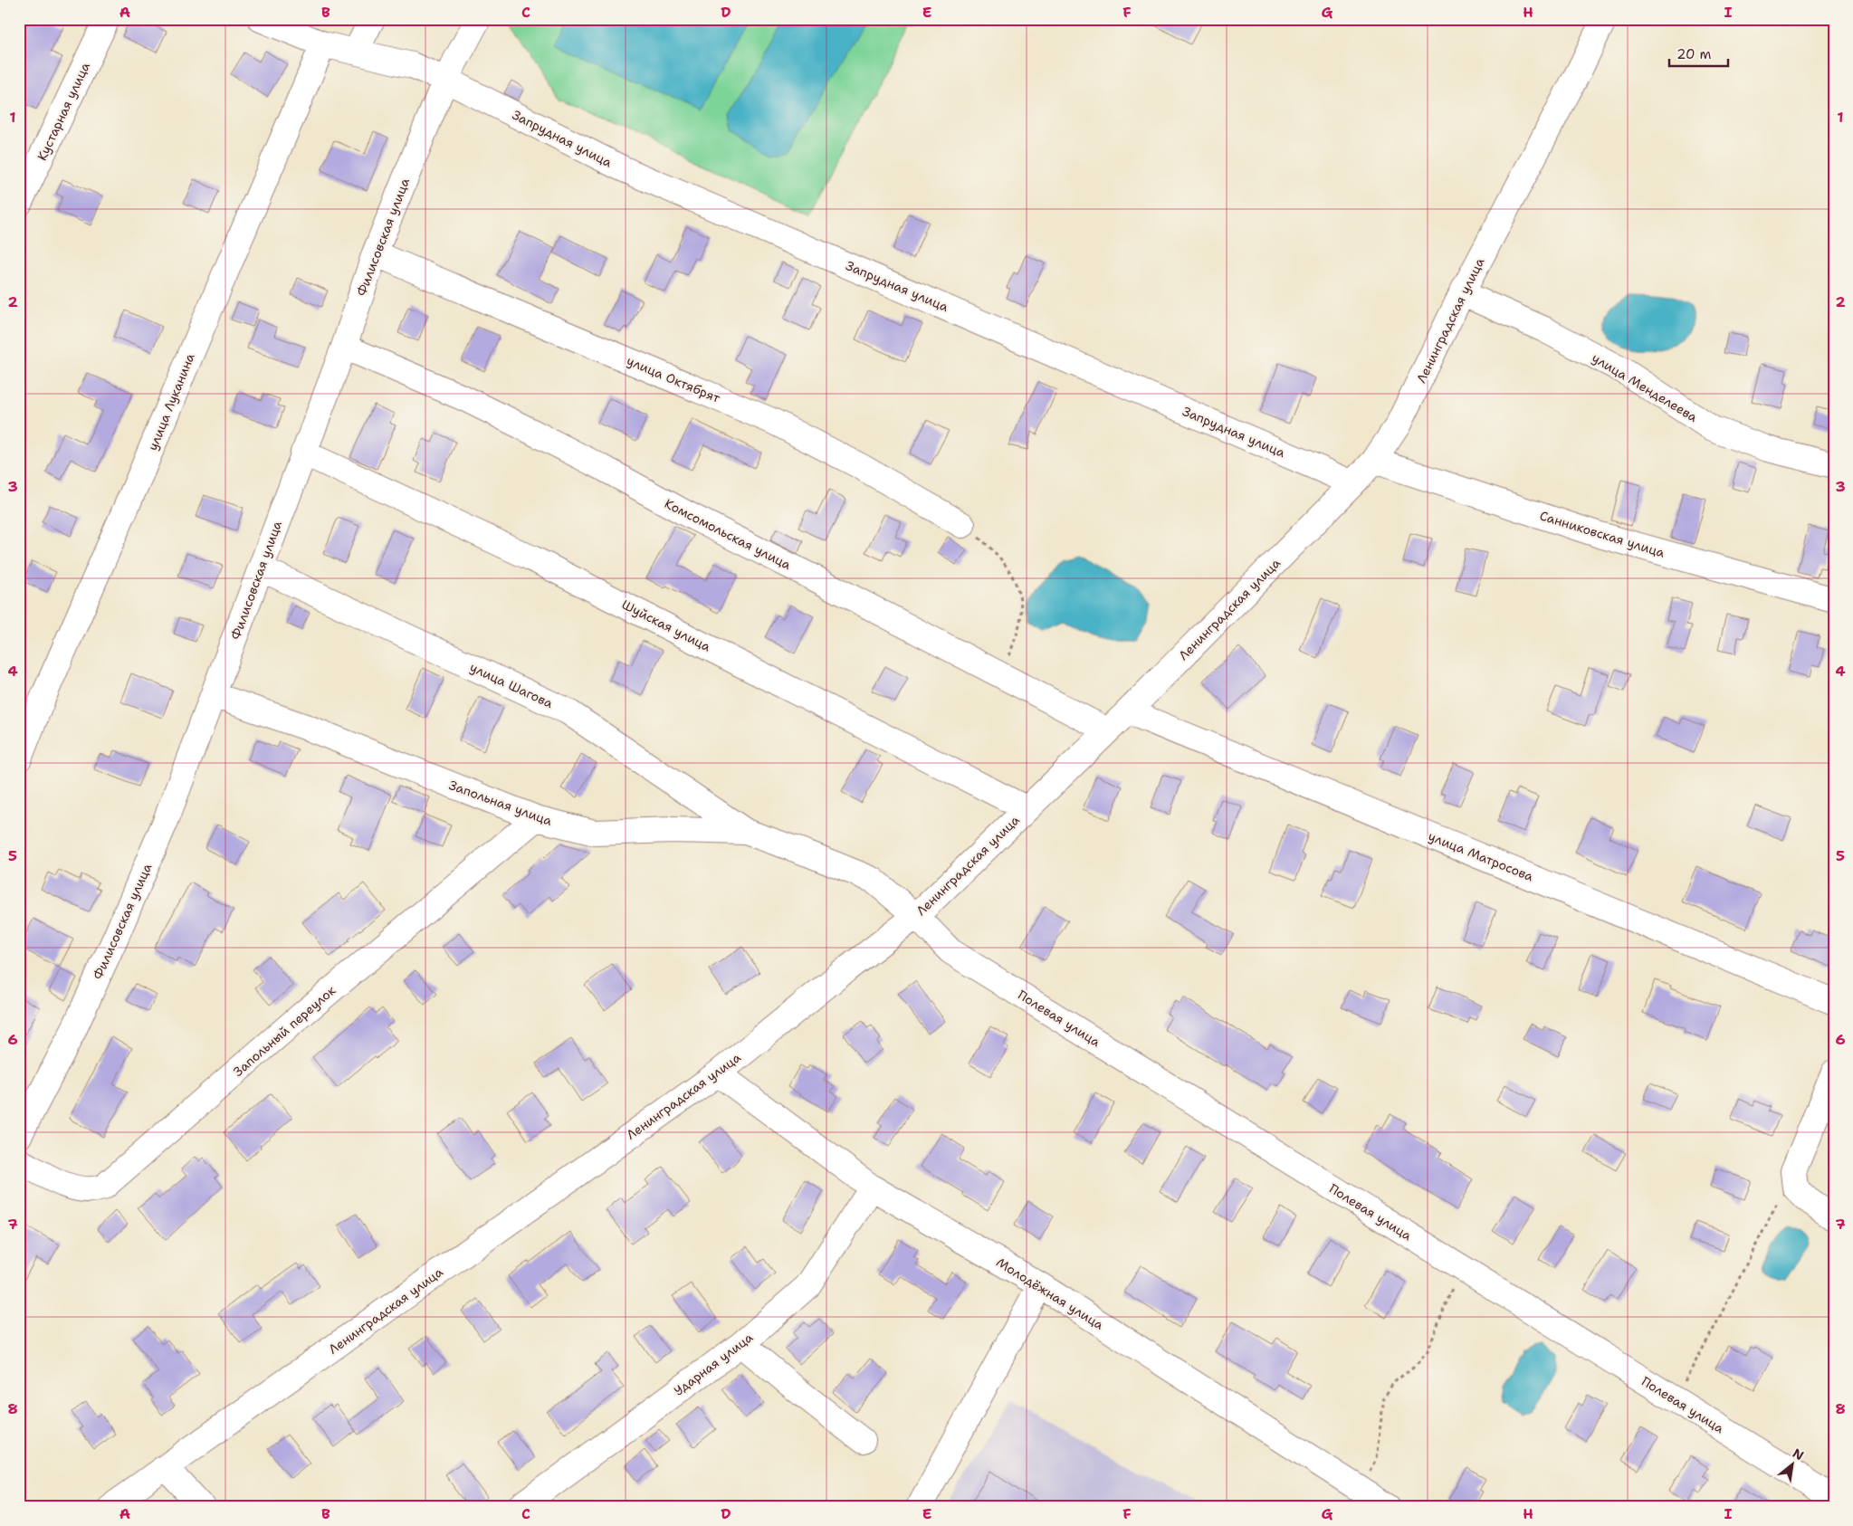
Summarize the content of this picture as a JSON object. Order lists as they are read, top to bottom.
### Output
{
  "streets": {
    "street": [
      "Кустарная улица",
      "Запрудная улица",
      "Филисовская улица",
      "Ленинградская улица",
      "улица Октябрят",
      "улица Менделеева",
      "улица Луканина",
      "Комсомольская улица",
      "Санниковская улица",
      "Шуйская улица",
      "улица Шагова",
      "Запольная улица",
      "улица Матросова",
      "Полевая улица",
      "Запольный переулок",
      "Молодёжная улица",
      "Ударная улица"
    ]
  },
  "crossings": [
    ["Запрудная улица", "Филисовская улица"],
    ["Запрудная улица", "Ленинградская улица"],
    ["Запрудная улица", "улица Луканина"],
    ["Филисовская улица", "улица Октябрят"],
    ["Филисовская улица", "Комсомольская улица"],
    ["Филисовская улица", "Шуйская улица"],
    ["Филисовская улица", "улица Шагова"],
    ["Филисовская улица", "Запольная улица"],
    ["Ленинградская улица", "улица Менделеева"],
    ["Ленинградская улица", "Комсомольская улица"],
    ["Ленинградская улица", "Санниковская улица"],
    ["Ленинградская улица", "Шуйская улица"],
    ["Ленинградская улица", "Запольная улица"],
    ["Ленинградская улица", "улица Матросова"],
    ["Ленинградская улица", "Полевая улица"],
    ["Ленинградская улица", "Молодёжная улица"],
    ["улица Шагова", "Запольная улица"],
    ["Запольная улица", "Полевая улица"],
    ["Запольная улица", "Запольный переулок"],
    ["Молодёжная улица", "Ударная улица"]
  ],
  "scale_bar": "20 m",
  "north": "top right",
  "grid": {
    "columns": [
      "A",
      "B",
      "C",
      "D",
      "E",
      "F",
      "G",
      "H",
      "I"
    ],
    "rows": [
      "1",
      "2",
      "3",
      "4",
      "5",
      "6",
      "7",
      "8"
    ]
  }
}
